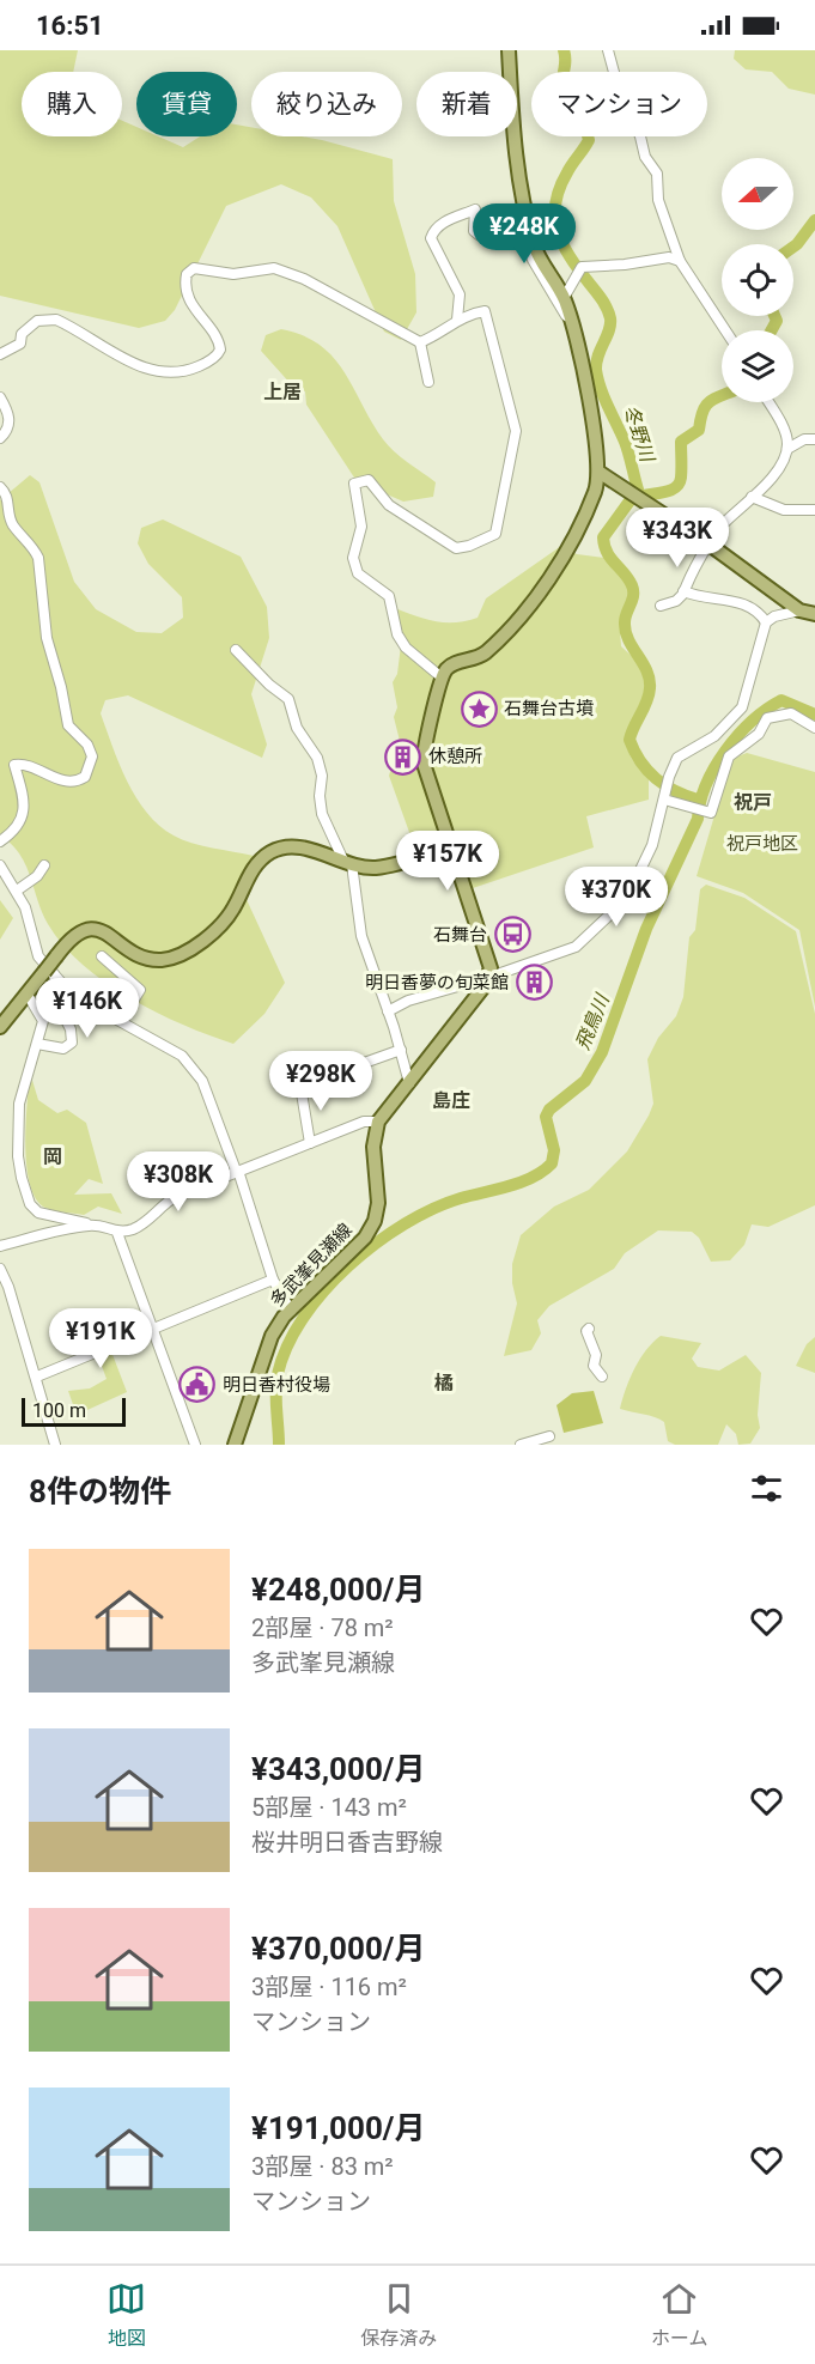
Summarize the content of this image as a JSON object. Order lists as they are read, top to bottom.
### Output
{
  "streets": {
    "main road": ["多武峯見瀬線"]
  },
  "districts": [
    "上居",
    "祝戸",
    "島庄",
    "岡",
    "橘"
  ],
  "water": ["冬野川", "飛鳥川"],
  "parks": ["祝戸地区"],
  "places": {
    "place": ["石舞台古墳"],
    "building": ["休憩所", "明日香夢の旬菜館"],
    "bus stop": ["石舞台"],
    "public building": ["明日香村役場"]
  },
  "scale_bar": "100 m",
  "north": "left",
  "page": {
    "status": "16:51",
    "chip": [
      "購入",
      "賃貸",
      "絞り込み",
      "新着",
      "マンション"
    ],
    "price": [
      "¥248K",
      "¥343K",
      "¥157K",
      "¥370K",
      "¥146K",
      "¥298K",
      "¥308K",
      "¥191K"
    ],
    "scale": "100 m",
    "heading": "8件の物件",
    "list": [
      {
        "name": "¥248,000/月",
        "note": "2部屋 · 78 m² · 多武峯見瀬線"
      },
      {
        "name": "¥343,000/月",
        "note": "5部屋 · 143 m² · 桜井明日香吉野線"
      },
      {
        "name": "¥370,000/月",
        "note": "3部屋 · 116 m² · マンション"
      },
      {
        "name": "¥191,000/月",
        "note": "3部屋 · 83 m² · マンション"
      }
    ],
    "tabs": ["地図", "保存済み", "ホーム"]
  }
}
